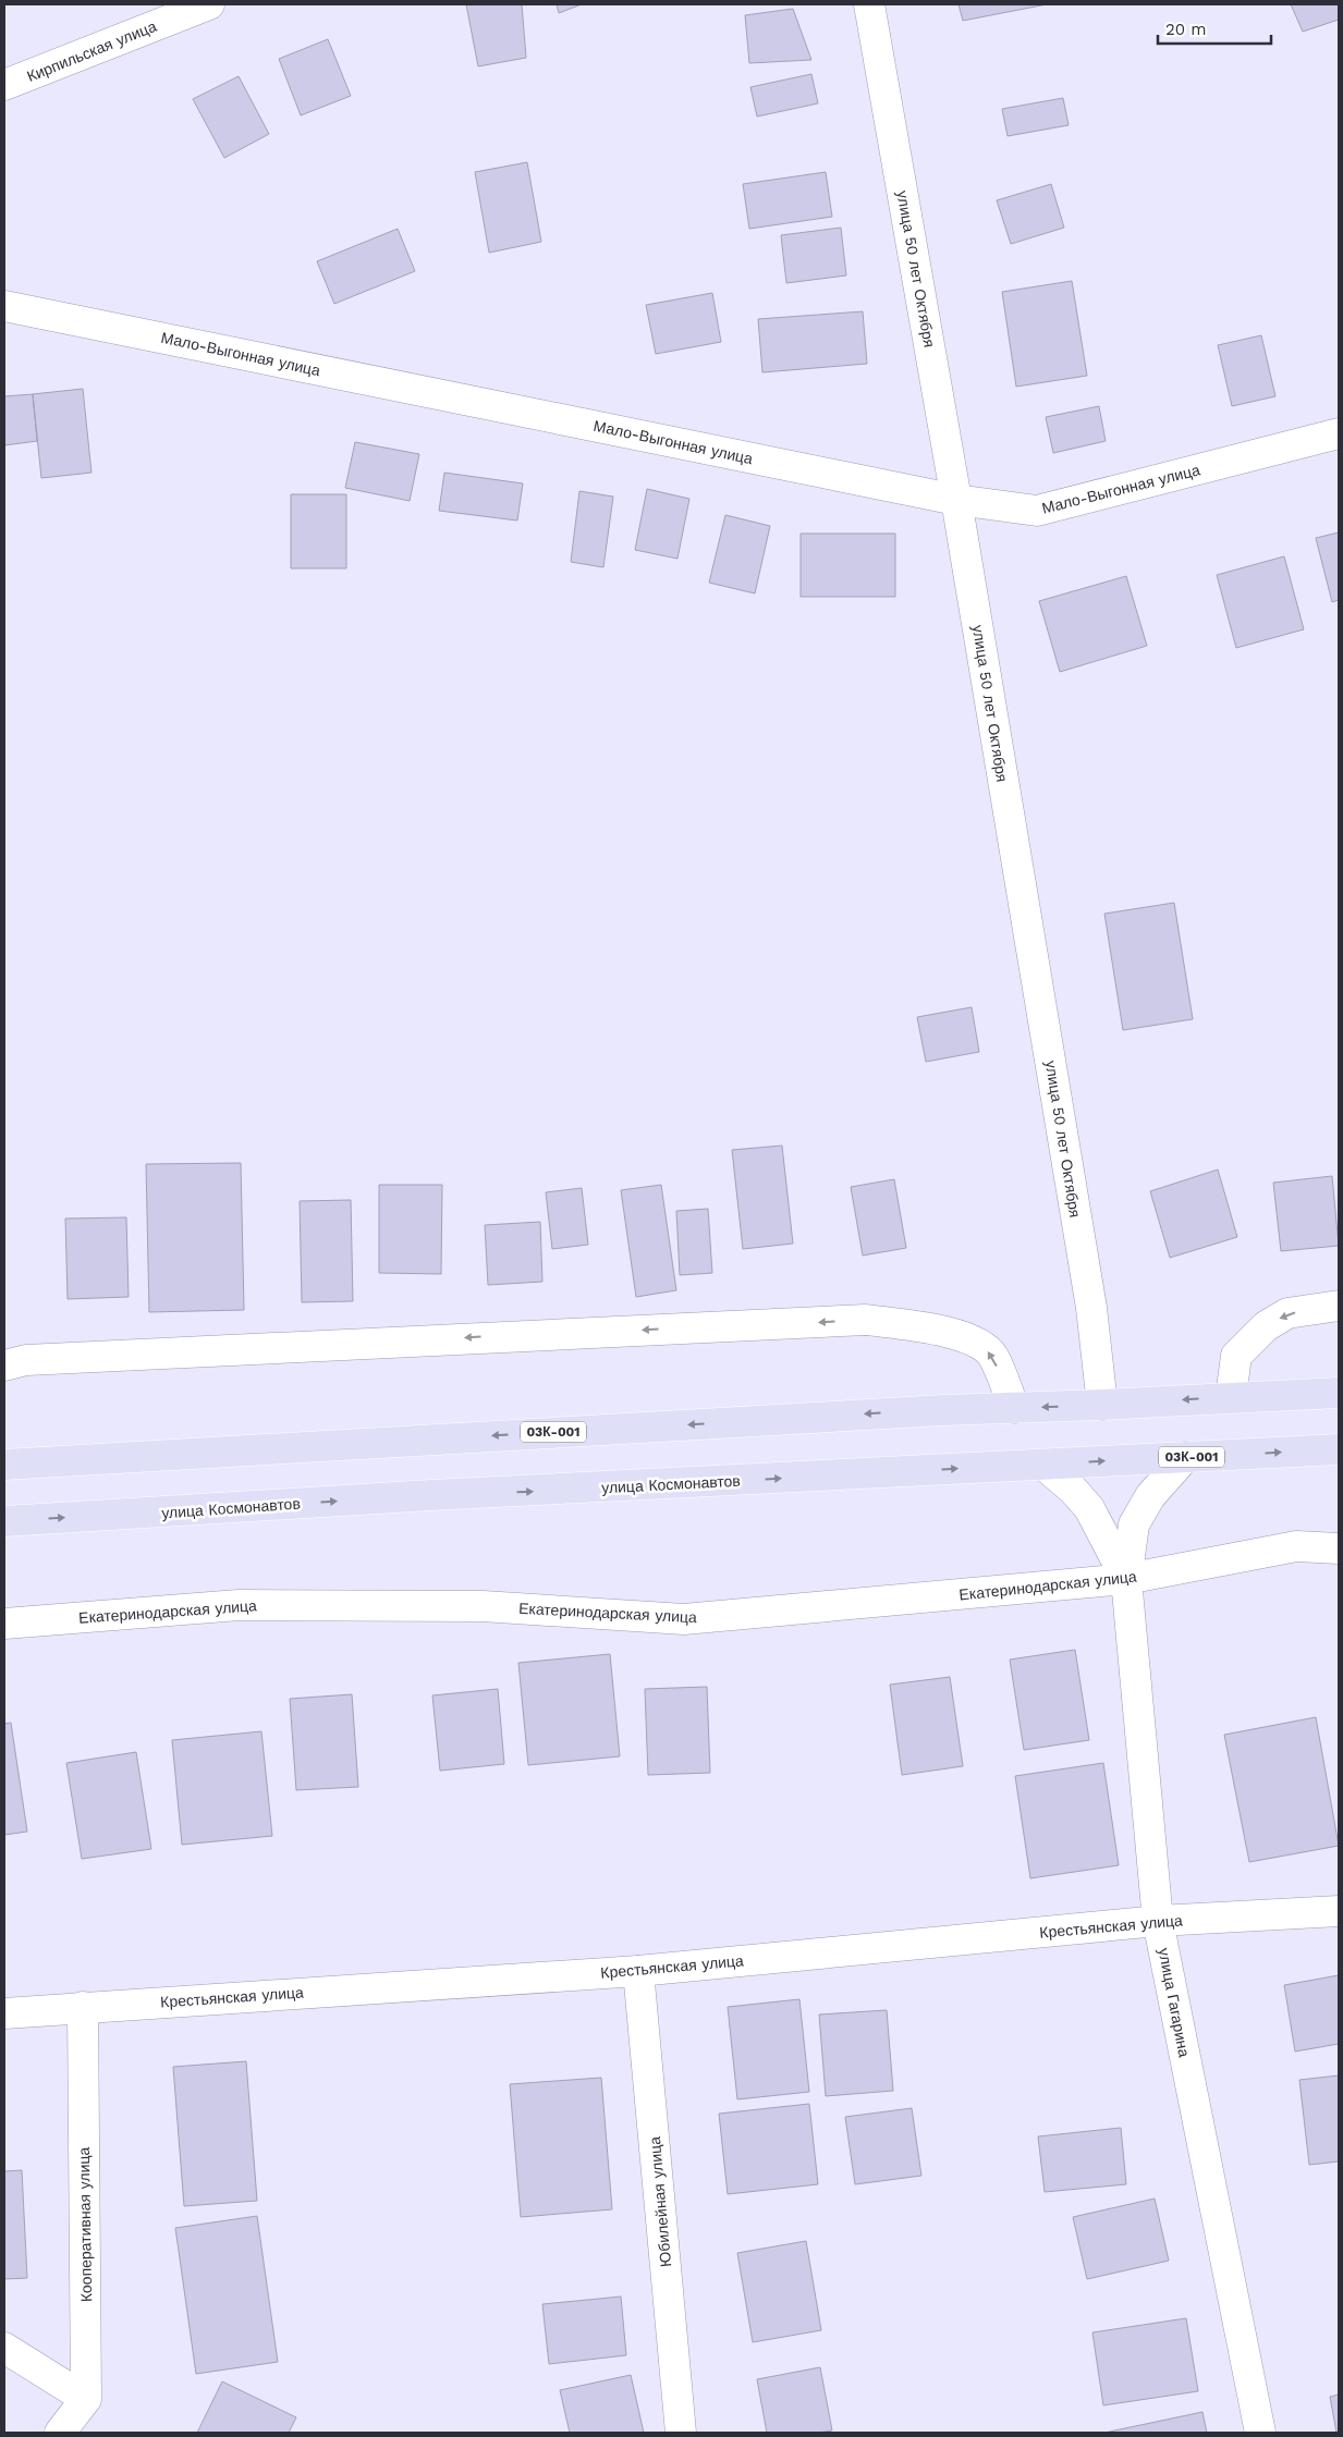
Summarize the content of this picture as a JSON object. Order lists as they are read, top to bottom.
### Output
{
  "streets": {
    "main road": ["03К-001", "улица Космонавтов"],
    "street": [
      "Кирпильская улица",
      "улица 50 лет Октября",
      "Мало-Выгонная улица",
      "Екатеринодарская улица",
      "Крестьянская улица",
      "улица Гагарина",
      "Юбилейная улица",
      "Кооперативная улица"
    ]
  },
  "crossings": [
    ["улица 50 лет Октября", "Мало-Выгонная улица"],
    ["улица 50 лет Октября", "03К-001"],
    ["улица Космонавтов", "улица Гагарина"],
    ["Екатеринодарская улица", "улица Гагарина"],
    ["Крестьянская улица", "улица Гагарина"],
    ["Крестьянская улица", "Юбилейная улица"],
    ["Крестьянская улица", "Кооперативная улица"]
  ],
  "scale_bar": "20 m"
}
